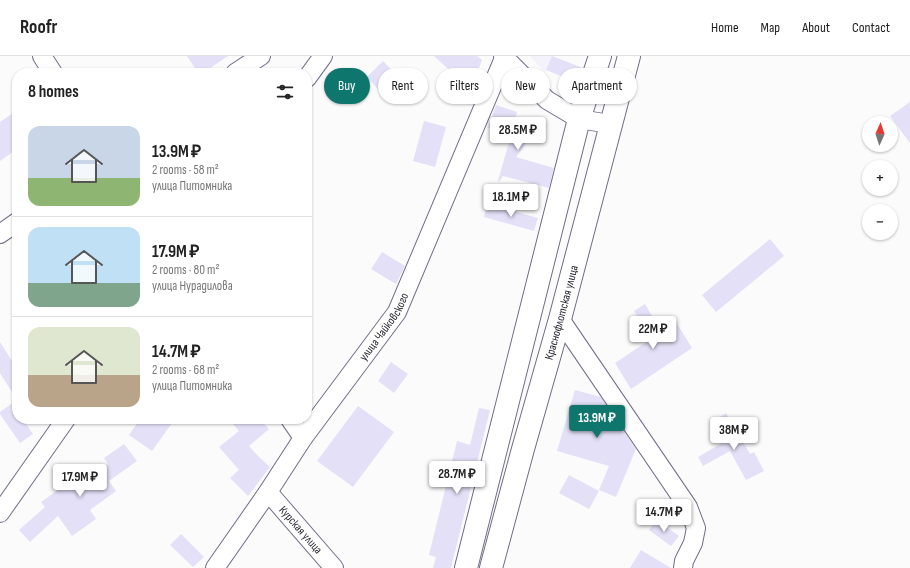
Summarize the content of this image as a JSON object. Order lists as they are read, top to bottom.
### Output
{
  "streets": {
    "main road": ["Краснофлотская улица"],
    "street": ["улица Чайковского", "Курская улица"]
  },
  "crossings": [
    ["улица Чайковского", "Курская улица"]
  ],
  "north": "top",
  "page": {
    "header": "Roofr",
    "nav": [
      "Home",
      "Map",
      "About",
      "Contact"
    ],
    "chip": [
      "Buy",
      "Rent",
      "Filters",
      "New",
      "Apartment"
    ],
    "heading": "8 homes",
    "map_buttons": ["+", "−"],
    "list": [
      {
        "name": "13.9M ₽",
        "note": "2 rooms · 58 m² · улица Питомника"
      },
      {
        "name": "17.9M ₽",
        "note": "2 rooms · 80 m² · улица Нурадилова"
      },
      {
        "name": "14.7M ₽",
        "note": "2 rooms · 68 m² · улица Питомника"
      }
    ],
    "price": [
      "28.5M ₽",
      "18.1M ₽",
      "22M ₽",
      "13.9M ₽",
      "38M ₽",
      "28.7M ₽",
      "17.9M ₽",
      "14.7M ₽"
    ]
  }
}
